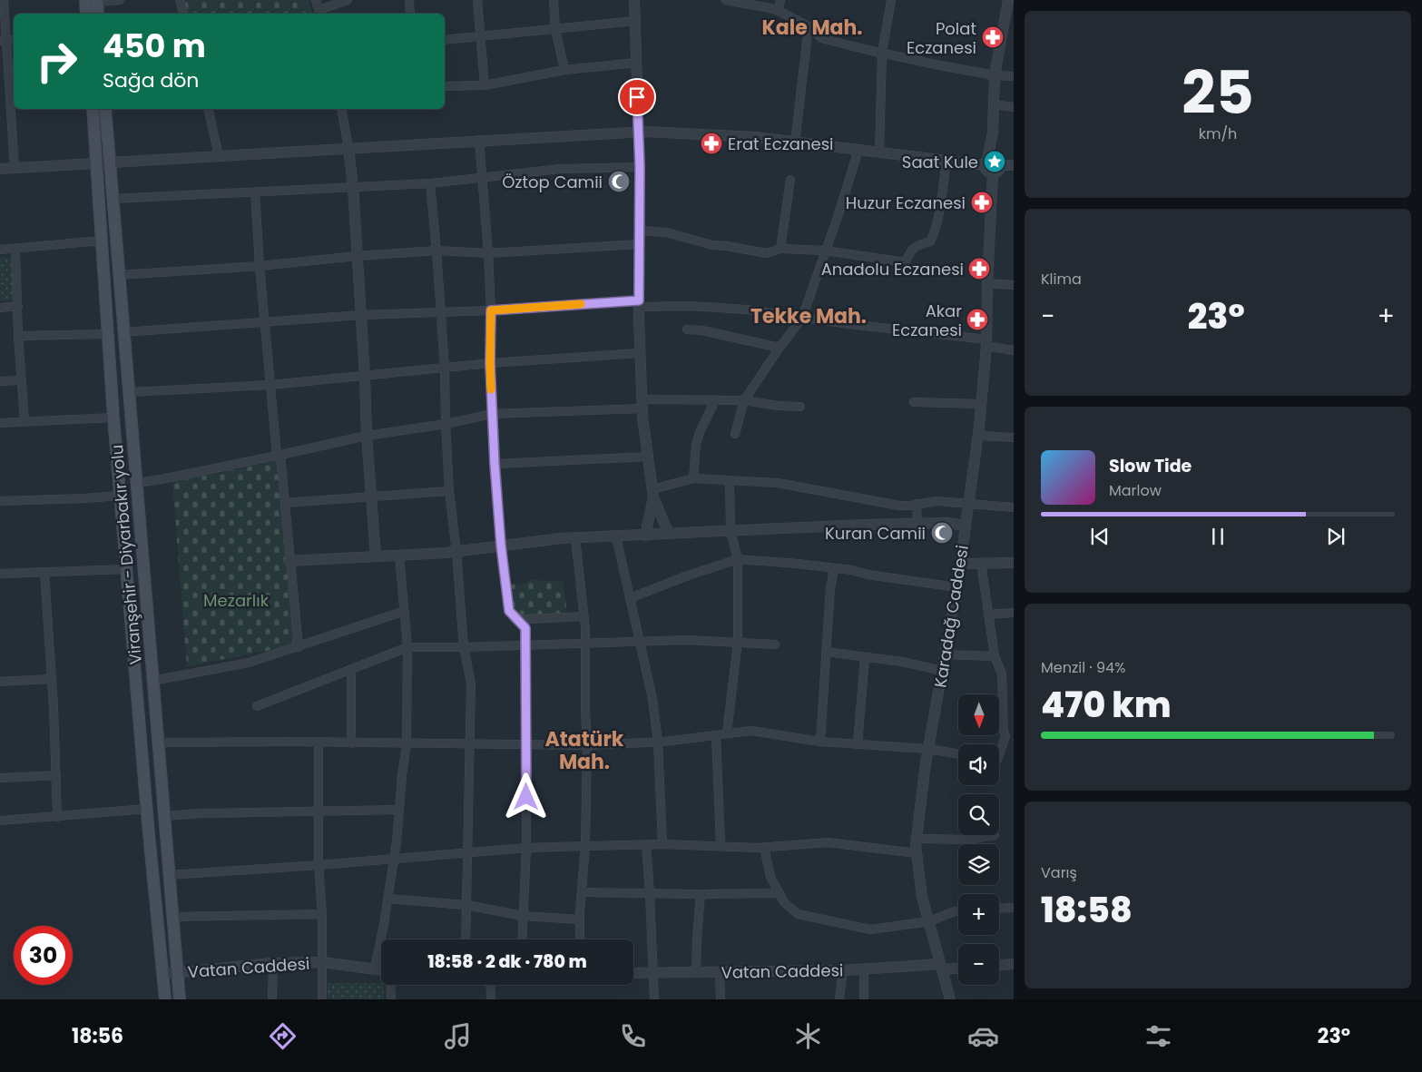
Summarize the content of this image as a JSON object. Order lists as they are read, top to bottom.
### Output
{
  "streets": {
    "main road": ["Viranşehir - Diyarbakır yolu"],
    "street": ["Karadağ Caddesi", "Vatan Caddesi"]
  },
  "crossings": [
    ["Viranşehir - Diyarbakır yolu", "Vatan Caddesi"],
    ["Karadağ Caddesi", "Vatan Caddesi"]
  ],
  "districts": ["Kale Mah.", "Tekke Mah.", "Atatürk Mah."],
  "parks": ["Mezarlık"],
  "places": {
    "pharmacy": [
      "Polat Eczanesi",
      "Erat Eczanesi",
      "Huzur Eczanesi",
      "Anadolu Eczanesi",
      "Akar Eczanesi"
    ],
    "place": ["Saat Kule"],
    "mosque": ["Öztop Camii", "Kuran Camii"]
  },
  "north": "bottom",
  "page": {
    "tile": [
      ["25", "km/h"],
      "Klima",
      ["Menzil · 94%", "470 km"],
      ["Varış", "18:58"]
    ],
    "turn": ["450 m", "Sağa dön"],
    "heat": ["−", "23°", "+"],
    "song": ["Slow Tide", "Marlow"],
    "map_buttons": ["+", "−"],
    "limit": "30",
    "trip": "18:58 · 2 dk · 780 m",
    "tabs": ["18:56", "23°"]
  }
}
